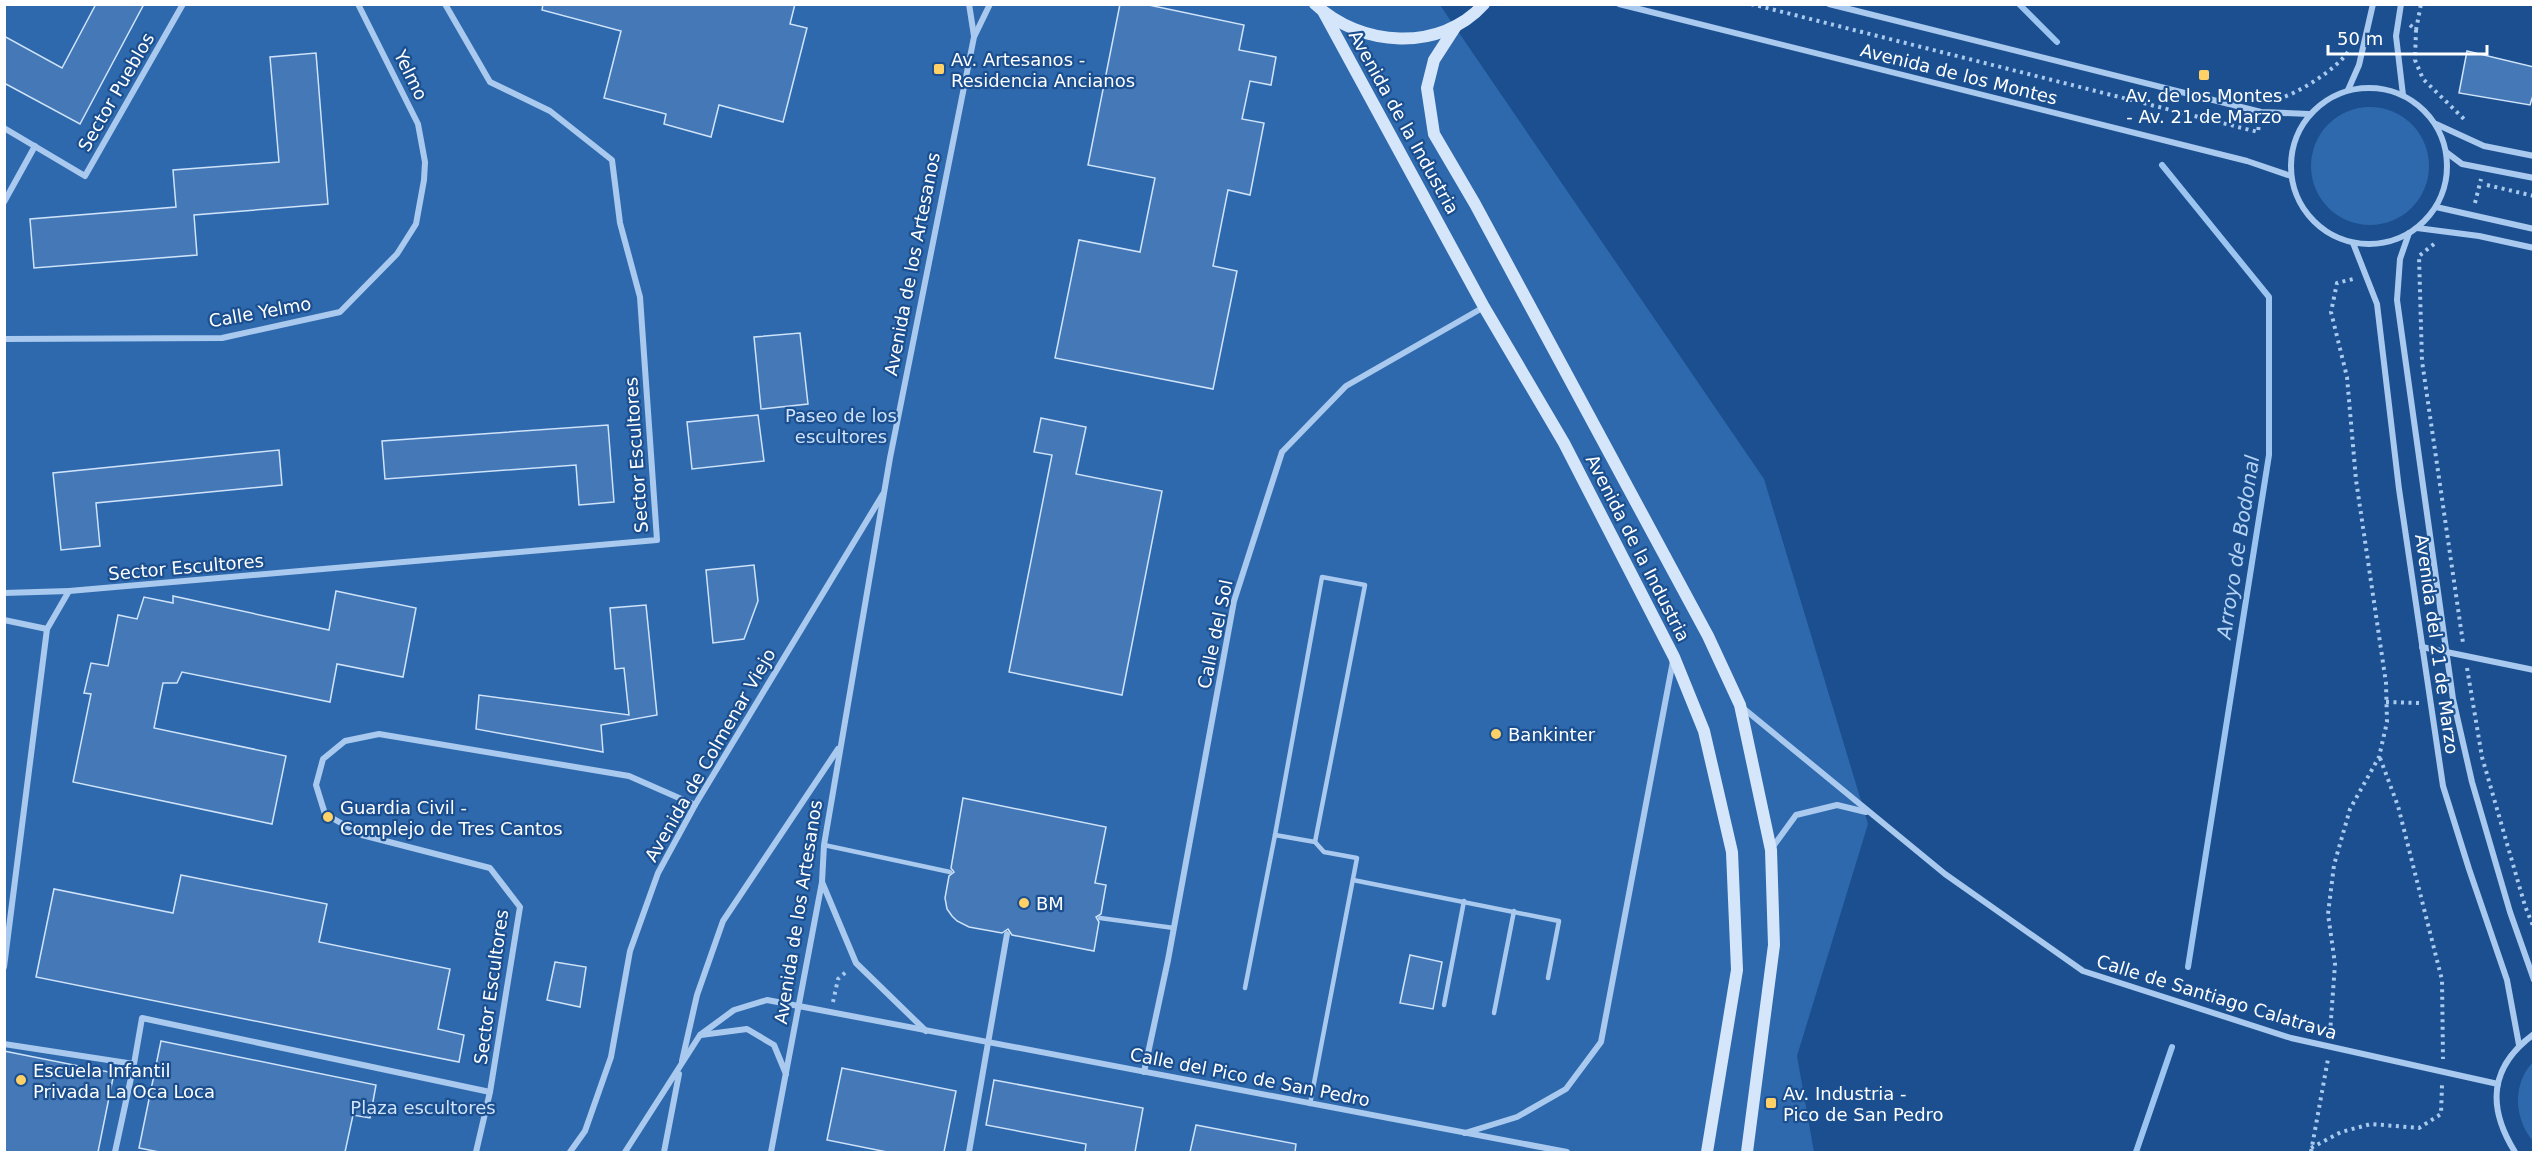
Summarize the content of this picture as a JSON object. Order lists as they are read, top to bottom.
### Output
{
  "streets": {
    "street": [
      "Avenida de los Montes",
      "Yelmo",
      "Sector Pueblos",
      "Avenida de la Industria",
      "Avenida de los Artesanos",
      "Calle Yelmo",
      "Sector Escultores",
      "Calle del Sol",
      "Avenida del 21 de Marzo",
      "Avenida de Colmenar Viejo",
      "Calle de Santiago Calatrava",
      "Calle del Pico de San Pedro"
    ]
  },
  "crossings": [
    ["Avenida de los Montes", "Avenida del 21 de Marzo"],
    ["Yelmo", "Calle Yelmo"],
    ["Avenida de la Industria", "Calle del Sol"],
    ["Avenida de la Industria", "Calle de Santiago Calatrava"],
    ["Avenida de los Artesanos", "Avenida de Colmenar Viejo"],
    ["Avenida de los Artesanos", "Calle del Pico de San Pedro"],
    ["Sector Escultores", "Avenida de Colmenar Viejo"],
    ["Calle del Sol", "Calle del Pico de San Pedro"]
  ],
  "water": ["Arroyo de Bodonal"],
  "parks": ["Paseo de los escultores", "Plaza escultores"],
  "places": {
    "transit": ["Av. Artesanos - Residencia Ancianos", "Av. de los Montes - Av. 21 de Marzo", "Av. Industria - Pico de San Pedro"],
    "other": [
      "Bankinter",
      "Guardia Civil - Complejo de Tres Cantos",
      "BM",
      "Escuela Infantil Privada La Oca Loca"
    ]
  },
  "scale_bar": "50 m"
}
